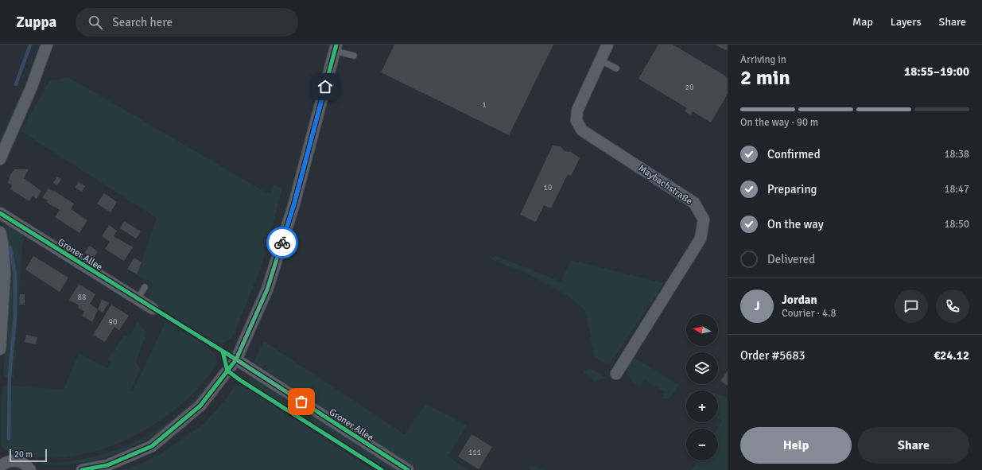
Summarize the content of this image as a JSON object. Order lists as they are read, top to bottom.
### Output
{
  "streets": {
    "street": ["Maybachstraße", "Groner Allee"]
  },
  "house_numbers": [
    "20",
    "1",
    "10",
    "88",
    "90",
    "111"
  ],
  "scale_bar": "20 m",
  "north": "left",
  "page": {
    "header": "Zuppa",
    "search": "Search here",
    "nav": ["Map", "Layers", "Share"],
    "heading": ["2 min", "Arriving in", "18:55–19:00"],
    "panel": [
      "Jordan",
      "Courier · 4.8",
      "Order #5683",
      "€24.12"
    ],
    "bar": "On the way · 90 m",
    "list": [
      ["Confirmed", "18:38"],
      ["Preparing", "18:47"],
      ["On the way", "18:50"],
      "Delivered"
    ],
    "round": "J",
    "map_buttons": ["+", "−"],
    "buttons": ["Help", "Share"],
    "scale": "20 m"
  }
}
